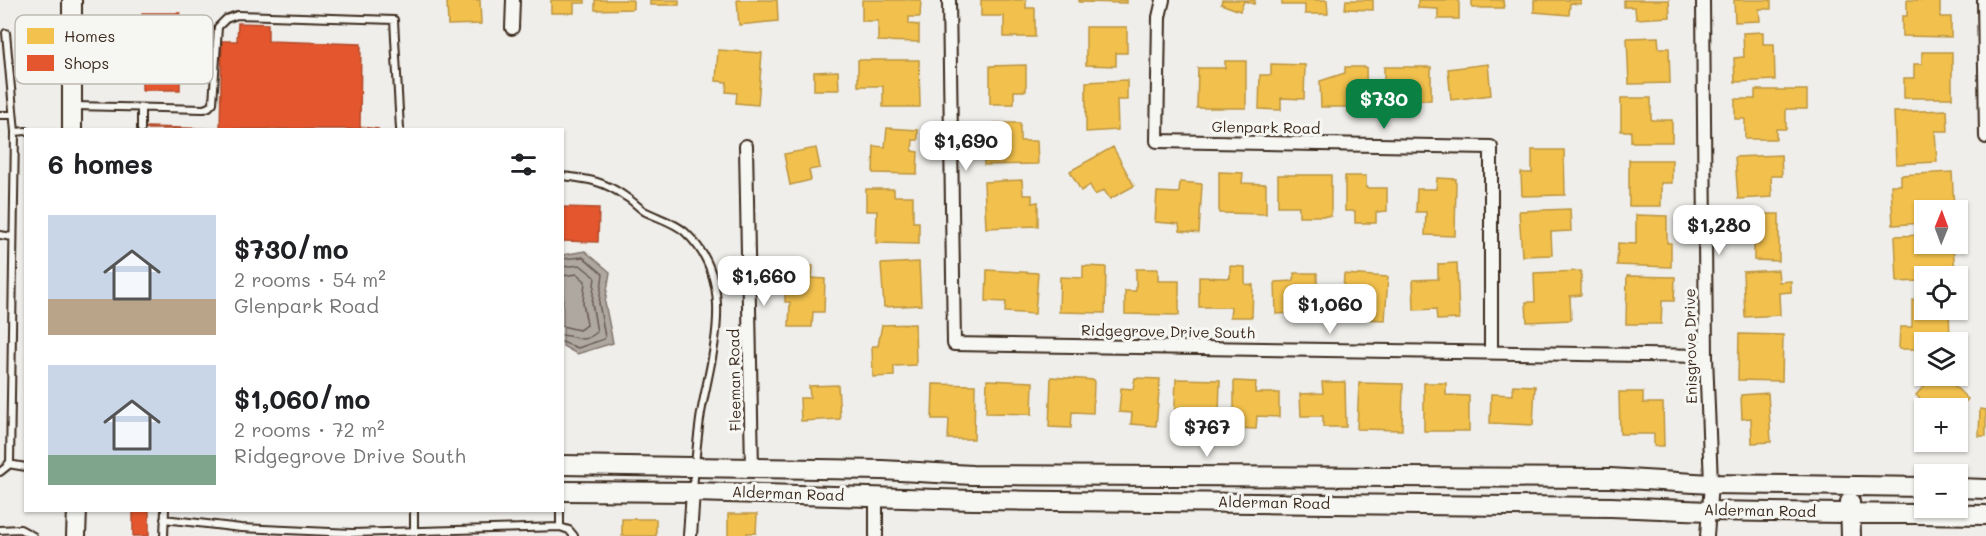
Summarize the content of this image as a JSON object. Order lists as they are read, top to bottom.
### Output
{
  "streets": {
    "main road": ["Alderman Road"],
    "street": [
      "Glenpark Road",
      "Ridgegrove Drive South",
      "Enisgrove Drive",
      "Fleeman Road"
    ]
  },
  "crossings": [
    ["Glenpark Road", "Ridgegrove Drive South"],
    ["Ridgegrove Drive South", "Enisgrove Drive"],
    ["Enisgrove Drive", "Alderman Road"],
    ["Fleeman Road", "Alderman Road"]
  ],
  "legend": ["Homes", "Shops"],
  "north": "top",
  "page": {
    "price": [
      "$730",
      "$1,690",
      "$1,280",
      "$1,660",
      "$1,060",
      "$767"
    ],
    "heading": "6 homes",
    "map_buttons": ["+", "−"],
    "list": [
      {
        "name": "$730/mo",
        "note": "2 rooms · 54 m² · Glenpark Road"
      },
      {
        "name": "$1,060/mo",
        "note": "2 rooms · 72 m² · Ridgegrove Drive South"
      }
    ]
  }
}
